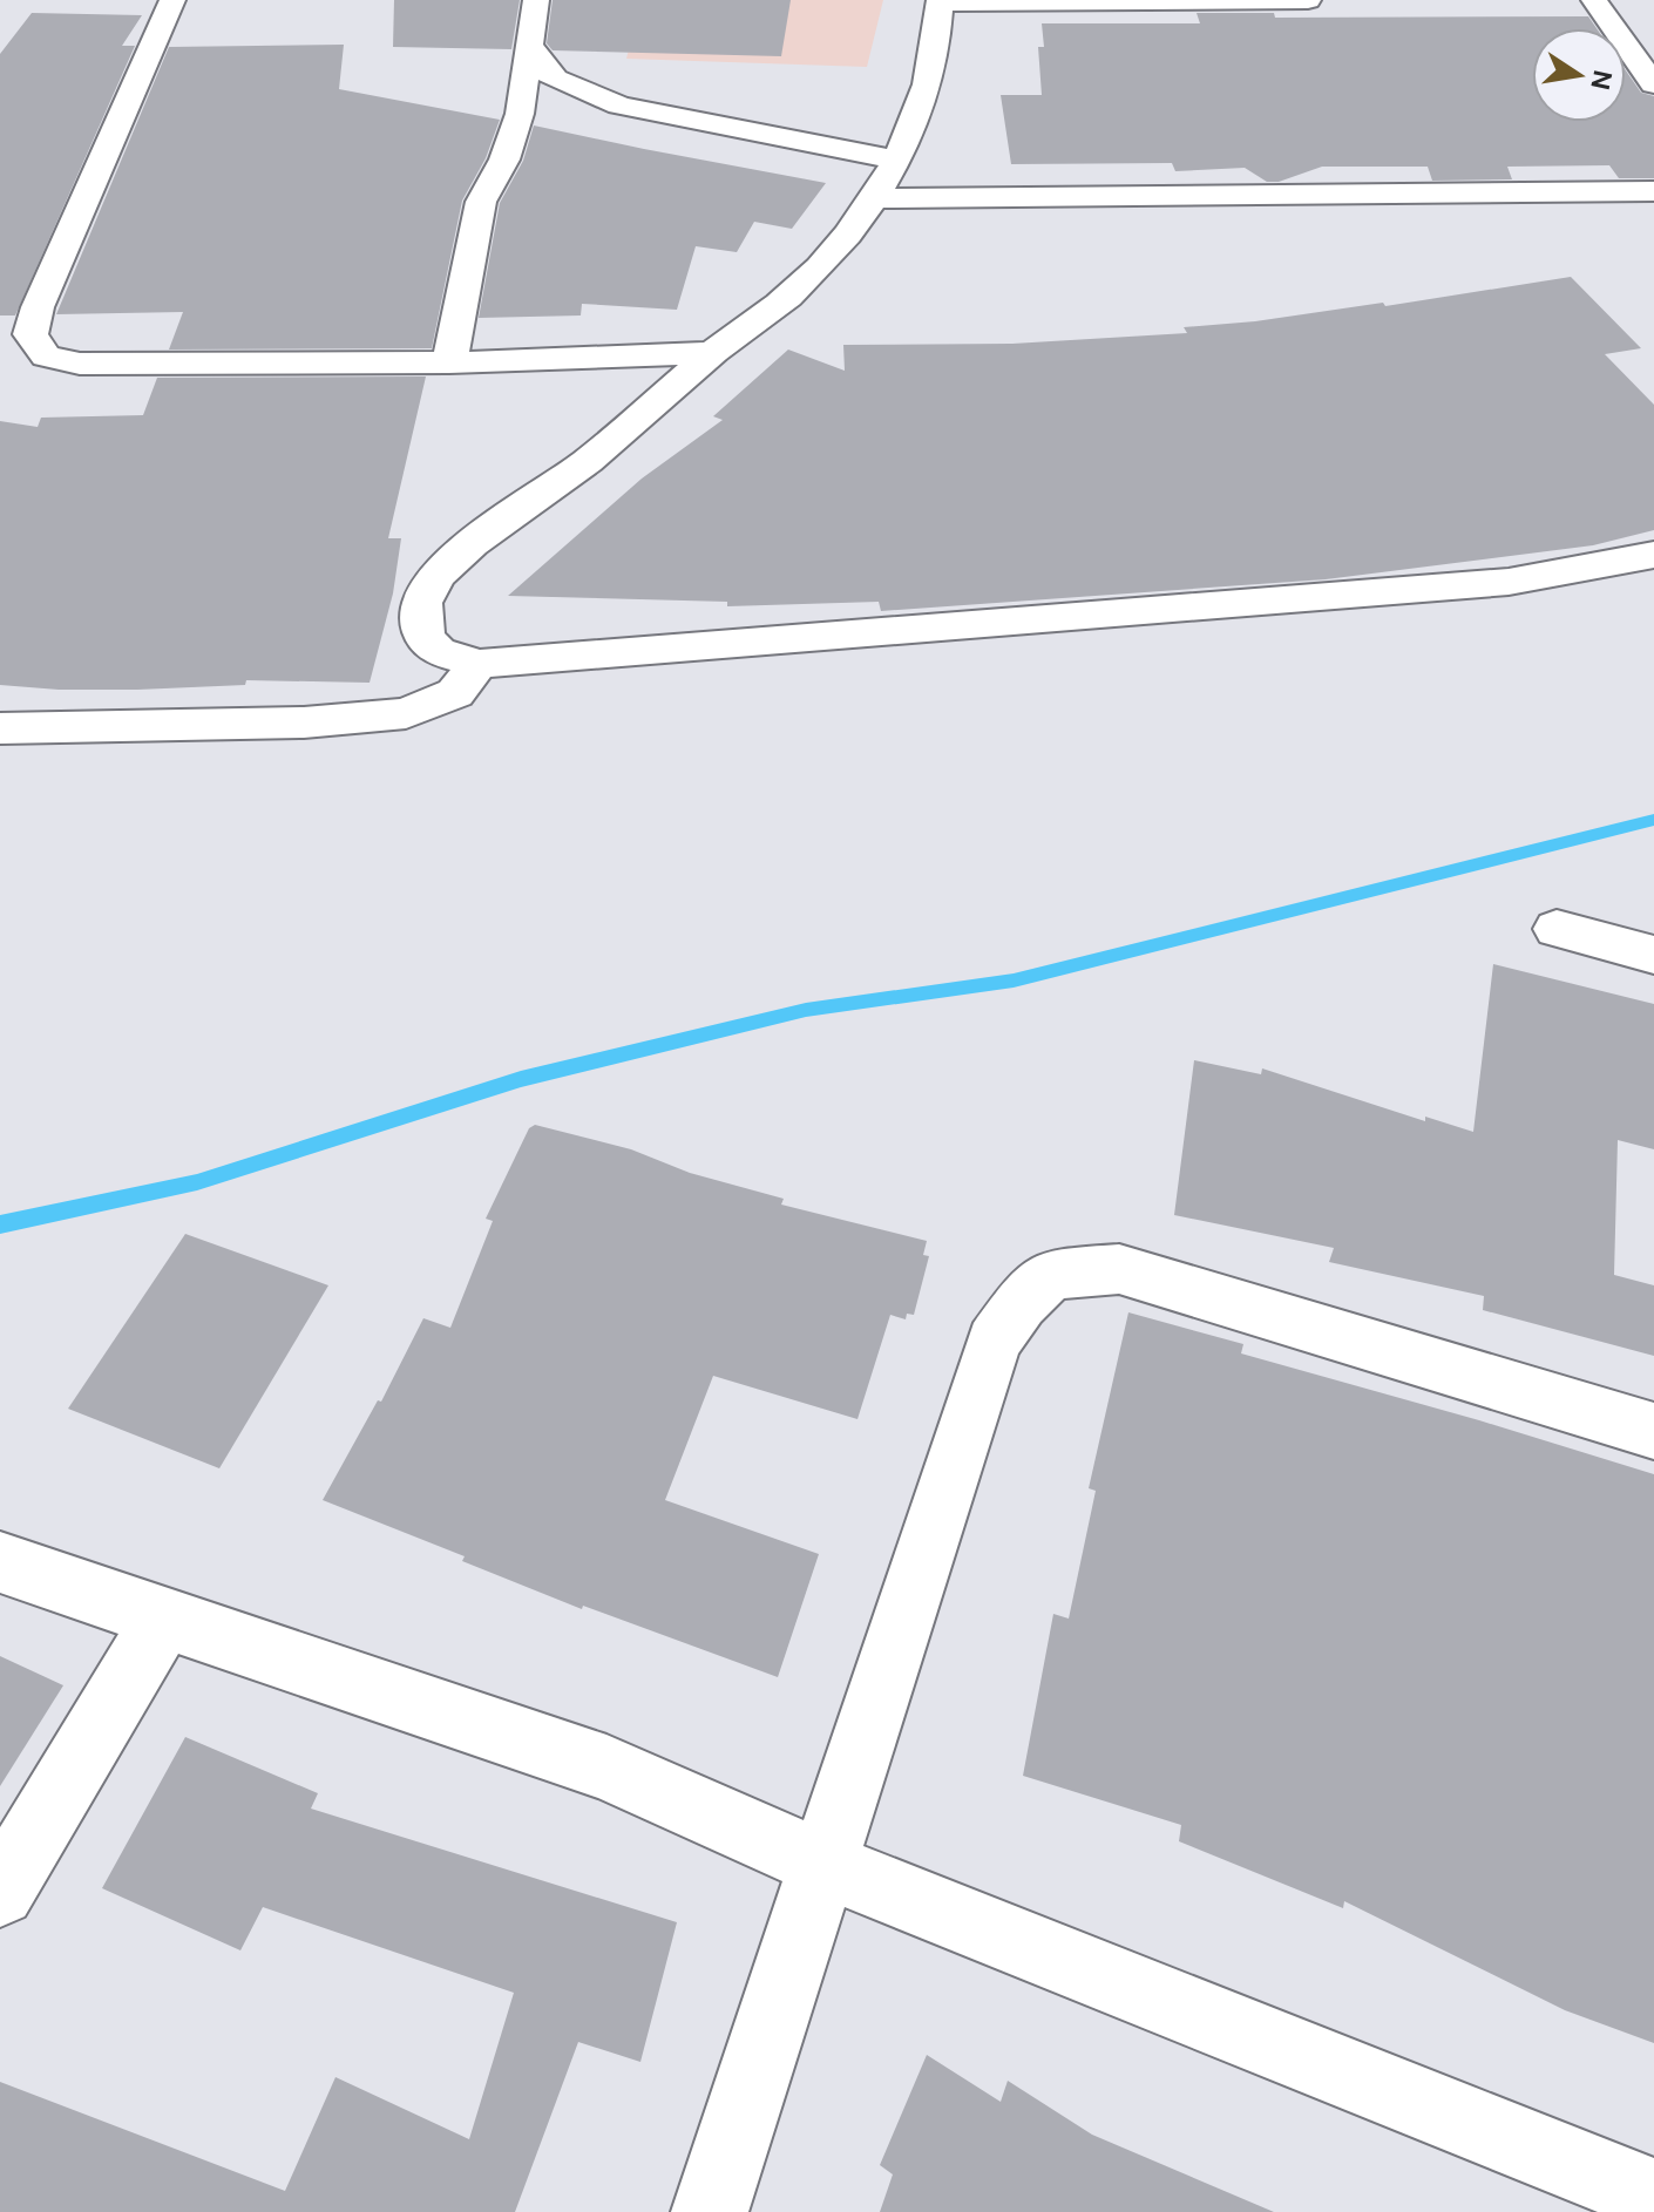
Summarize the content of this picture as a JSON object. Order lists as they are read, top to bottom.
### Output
{
  "north": "right"
}
